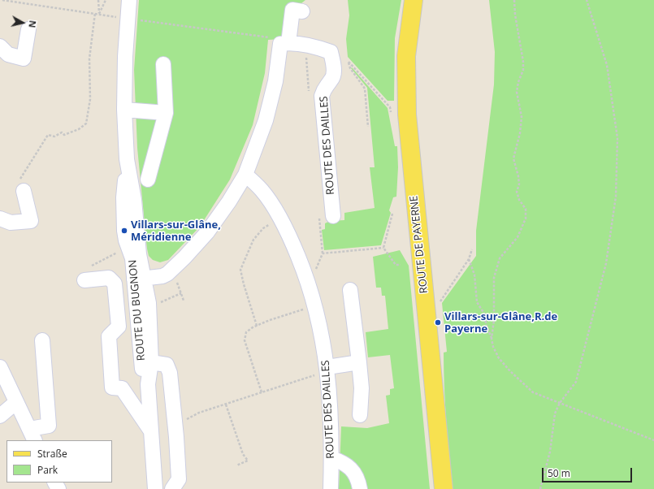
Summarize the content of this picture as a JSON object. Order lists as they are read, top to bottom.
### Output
{
  "streets": {
    "main road": ["ROUTE DE PAYERNE"],
    "street": ["ROUTE DES DAILLES", "ROUTE DU BUGNON"]
  },
  "places": ["Villars-sur-Glâne, Méridienne", "Villars-sur-Glâne,R.de Payerne"],
  "legend": ["Straße", "Park"],
  "scale_bar": "50 m",
  "north": "right"
}
